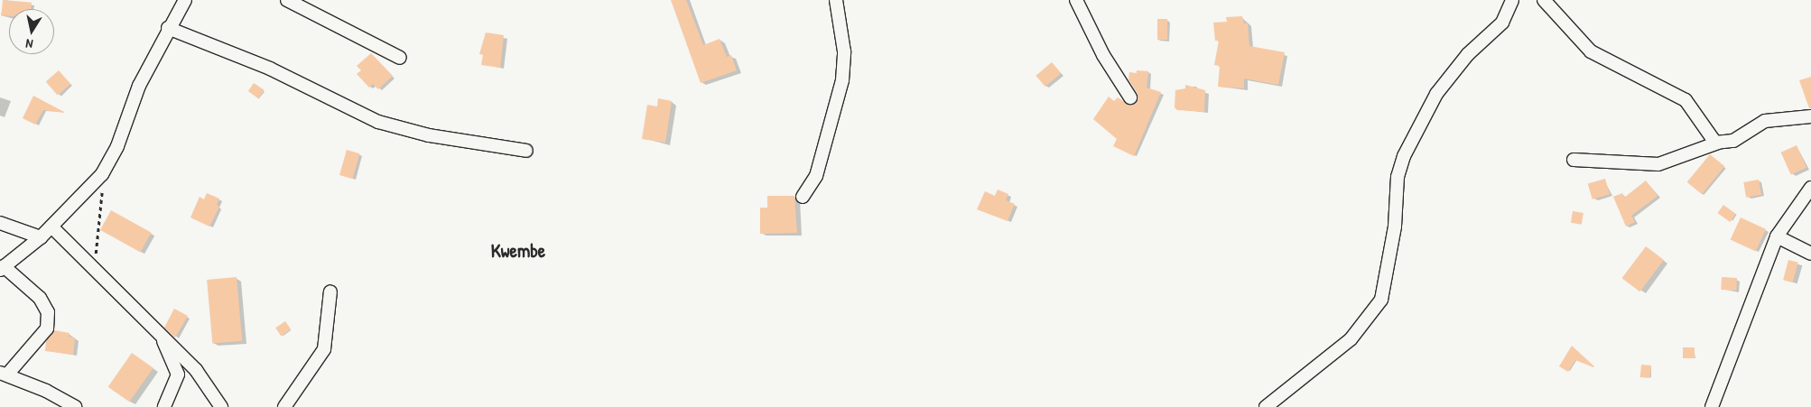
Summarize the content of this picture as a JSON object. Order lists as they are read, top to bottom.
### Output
{
  "districts": ["Kwembe"],
  "north": "bottom"
}
